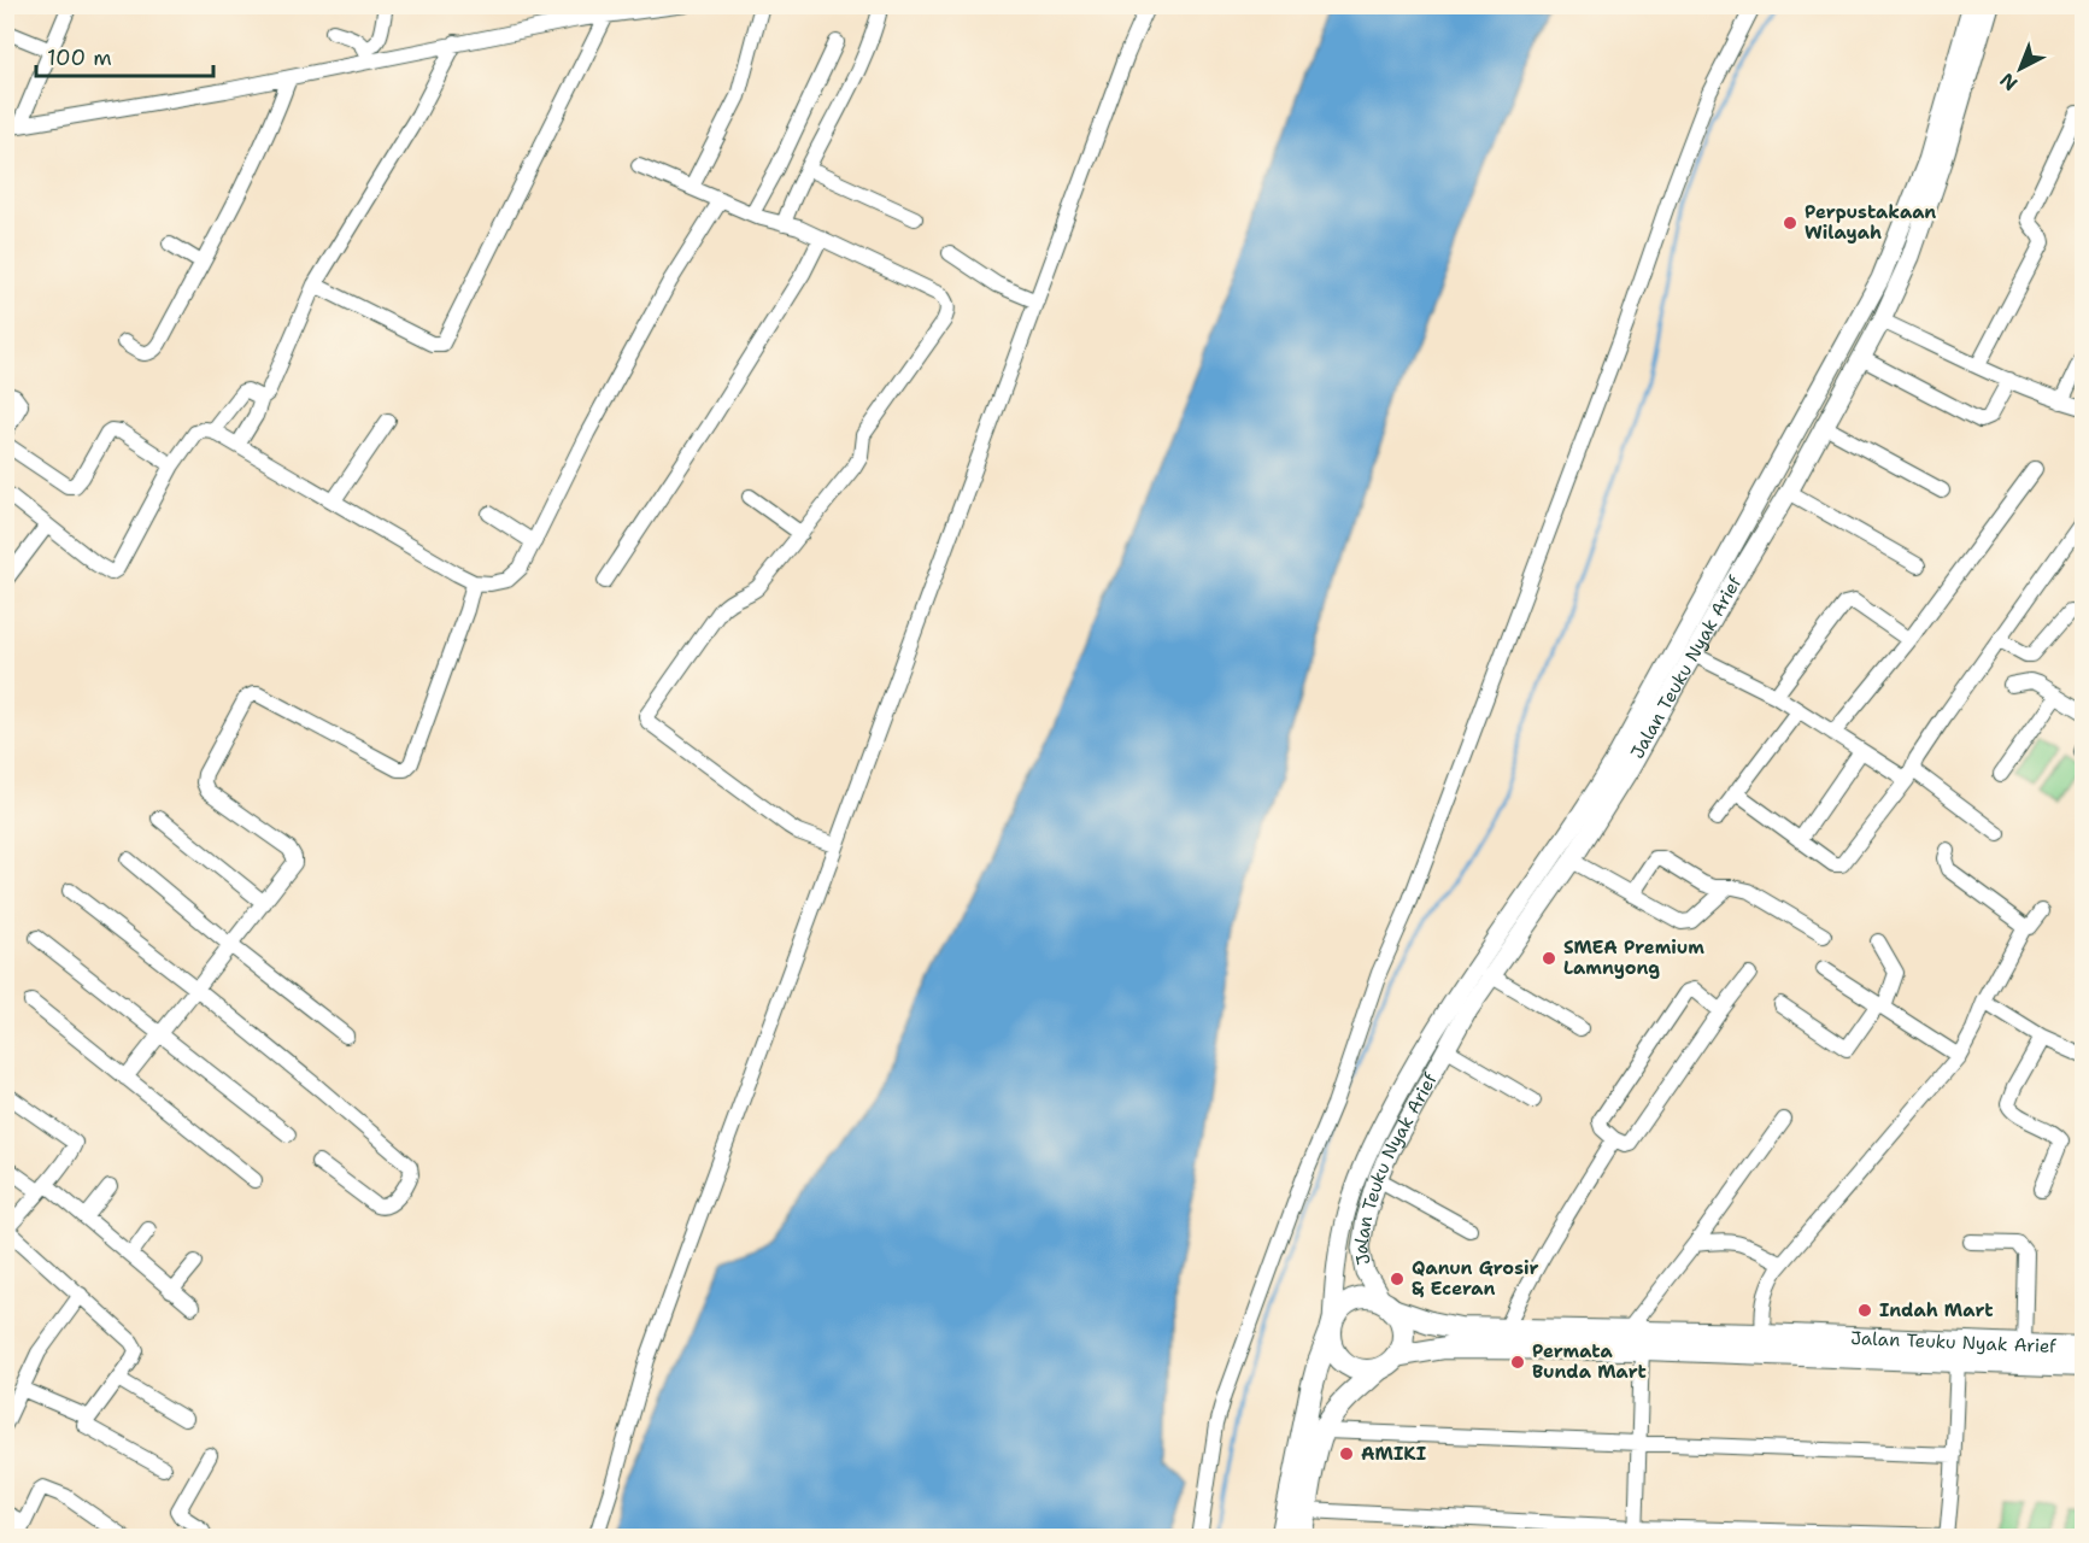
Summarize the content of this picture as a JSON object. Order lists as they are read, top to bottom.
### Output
{
  "streets": {
    "highway": ["Jalan Teuku Nyak Arief"]
  },
  "places": [
    "Perpustakaan Wilayah",
    "SMEA Premium Lamnyong",
    "Qanun Grosir & Eceran",
    "Indah Mart",
    "Permata Bunda Mart",
    "AMIKI"
  ],
  "scale_bar": "100 m",
  "north": "bottom left"
}
